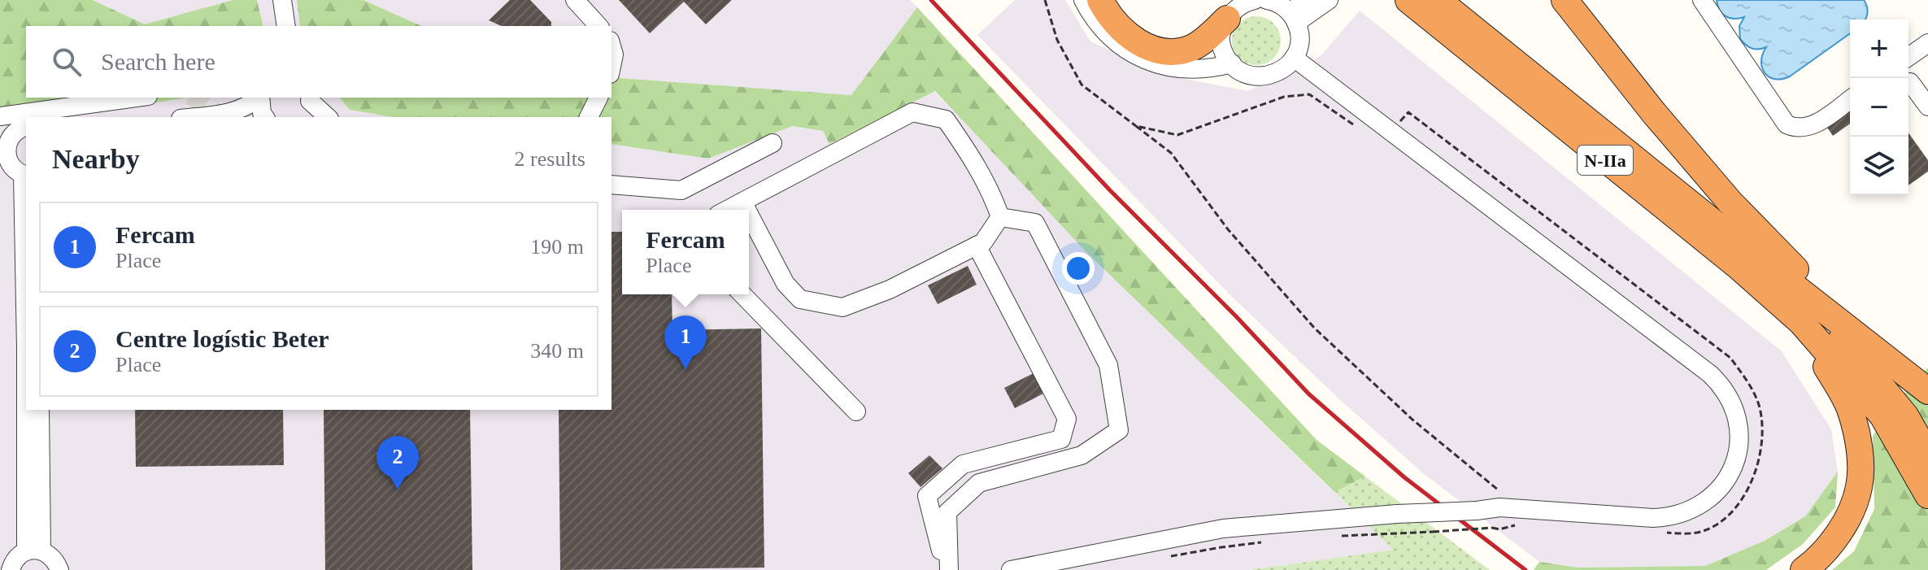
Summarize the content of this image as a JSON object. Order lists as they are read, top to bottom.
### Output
{
  "streets": {
    "highway": ["N-IIa"]
  },
  "page": {
    "map_buttons": ["+", "−"],
    "search": "Search here",
    "heading": ["Nearby", "2 results"],
    "list": [
      {
        "mark": "1",
        "name": "Fercam",
        "note": "Place",
        "value": "190 m"
      },
      {
        "mark": "2",
        "name": "Centre logístic Beter",
        "note": "Place",
        "value": "340 m"
      }
    ],
    "popup": ["Fercam", "Place"],
    "pins": ["1", "2"]
  }
}
